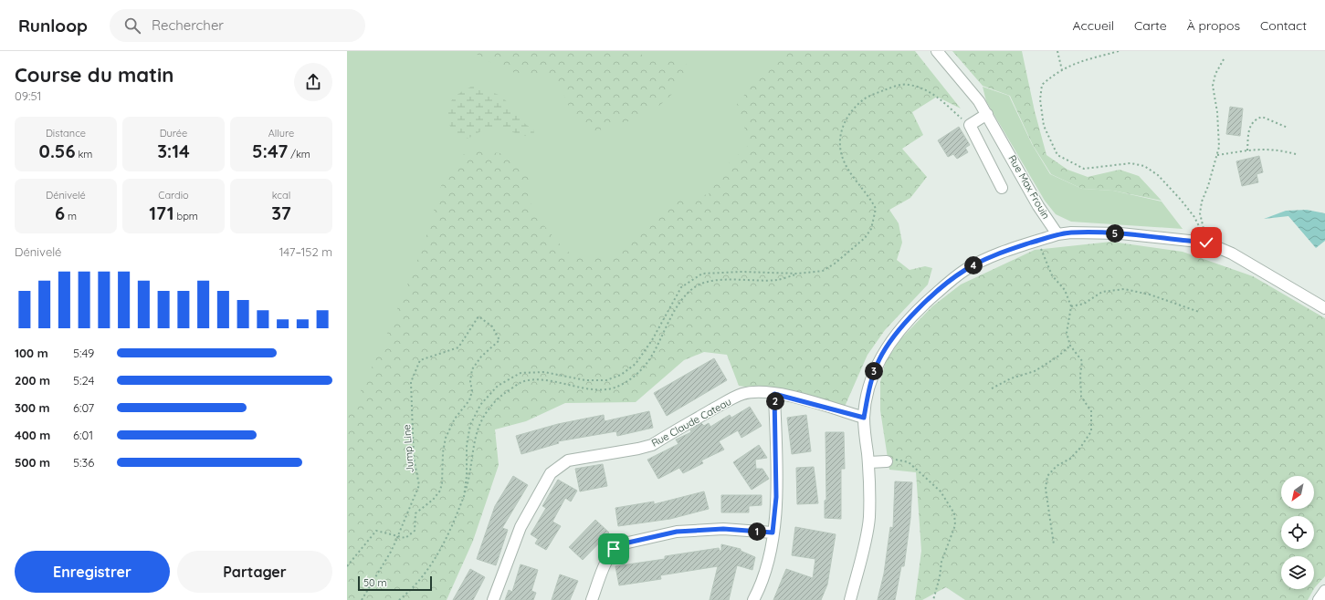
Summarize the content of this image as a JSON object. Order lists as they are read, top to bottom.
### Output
{
  "streets": {
    "street": ["Rue Max Frouin", "Rue Claude Cateau"],
    "path": ["Jump Line"]
  },
  "scale_bar": "50 m",
  "north": "bottom left",
  "page": {
    "header": "Runloop",
    "search": "Rechercher",
    "nav": [
      "Accueil",
      "Carte",
      "À propos",
      "Contact"
    ],
    "heading": ["Course du matin", "09:51"],
    "stats": [
      ["Distance", "0.56 km"],
      ["Durée", "3:14"],
      ["Allure", "5:47 /km"],
      ["Dénivelé", "6 m"],
      ["Cardio", "171 bpm"],
      ["kcal", "37"]
    ],
    "pins": [
      "5",
      "4",
      "3",
      "2",
      "1"
    ],
    "chart": ["Dénivelé", "147–152 m"],
    "list": [
      {
        "name": "100 m",
        "note": "5:49"
      },
      {
        "name": "200 m",
        "note": "5:24"
      },
      {
        "name": "300 m",
        "note": "6:07"
      },
      {
        "name": "400 m",
        "note": "6:01"
      },
      {
        "name": "500 m",
        "note": "5:36"
      }
    ],
    "buttons": ["Enregistrer", "Partager"],
    "scale": "50 m"
  }
}
